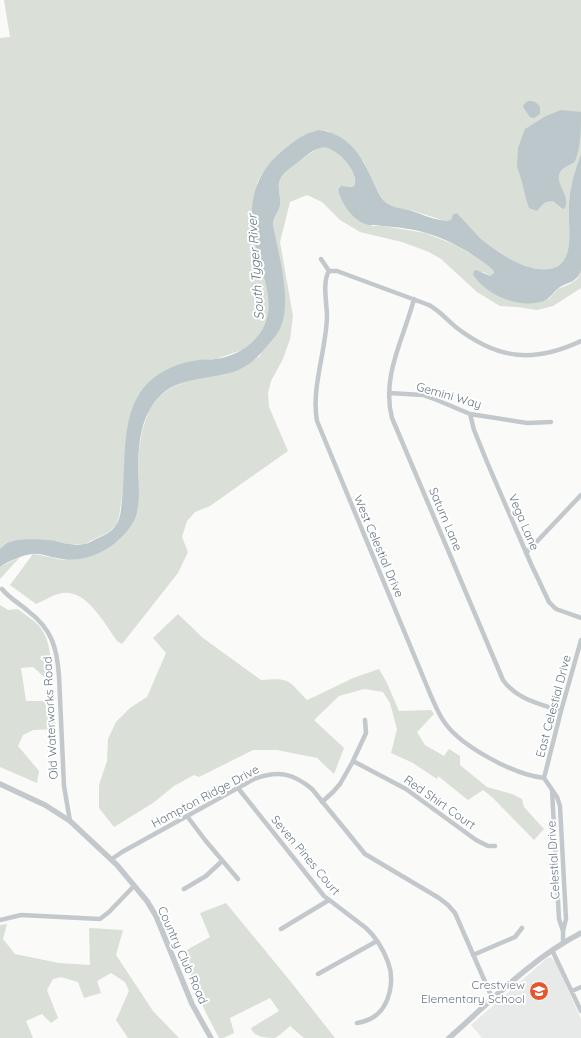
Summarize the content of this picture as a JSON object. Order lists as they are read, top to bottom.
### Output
{
  "streets": {
    "street": [
      "Gemini Way",
      "Saturn Lane",
      "Vega Lane",
      "West Celestial Drive",
      "East Celestial Drive",
      "Old Waterworks Road",
      "Hampton Ridge Drive",
      "Red Shirt Court",
      "Seven Pines Court",
      "Celestial Drive",
      "Country Club Road"
    ]
  },
  "crossings": [
    ["Gemini Way", "Saturn Lane"],
    ["Gemini Way", "Vega Lane"],
    ["Saturn Lane", "East Celestial Drive"],
    ["West Celestial Drive", "East Celestial Drive"],
    ["West Celestial Drive", "Celestial Drive"],
    ["East Celestial Drive", "Celestial Drive"],
    ["Old Waterworks Road", "Country Club Road"],
    ["Hampton Ridge Drive", "Seven Pines Court"],
    ["Hampton Ridge Drive", "Country Club Road"]
  ],
  "water": ["South Tyger River"],
  "places": {
    "school or university": ["Crestview Elementary School"]
  }
}
